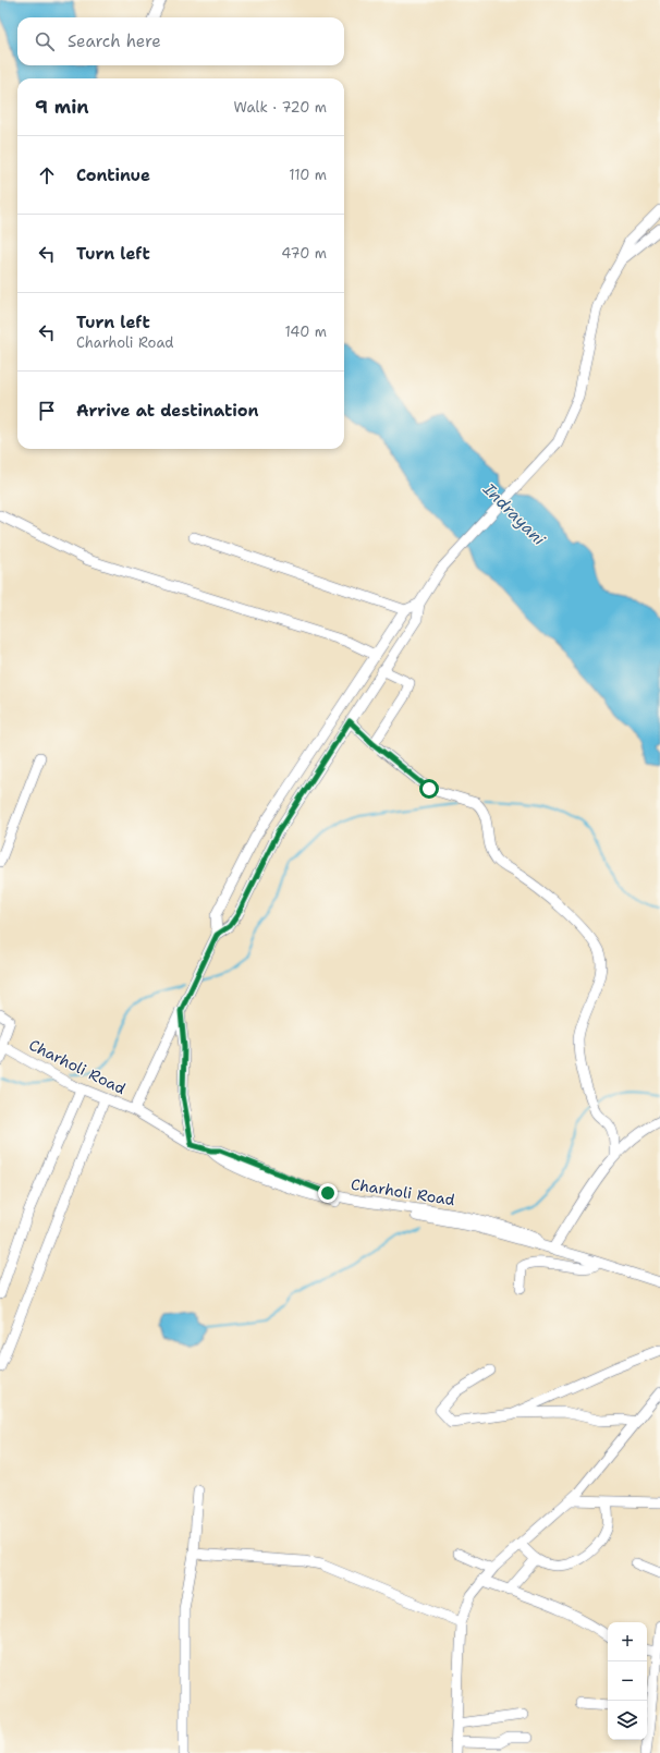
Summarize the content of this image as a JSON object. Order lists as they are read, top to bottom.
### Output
{
  "streets": {
    "street": ["Charholi Road"]
  },
  "water": ["Indrayani"],
  "page": {
    "search": "Search here",
    "heading": ["9 min", "Walk · 720 m"],
    "list": [
      ["Continue", "110 m"],
      ["Turn left", "470 m"],
      ["Turn left", "Charholi Road", "140 m"],
      "Arrive at destination"
    ],
    "map_buttons": ["+", "−"]
  }
}
